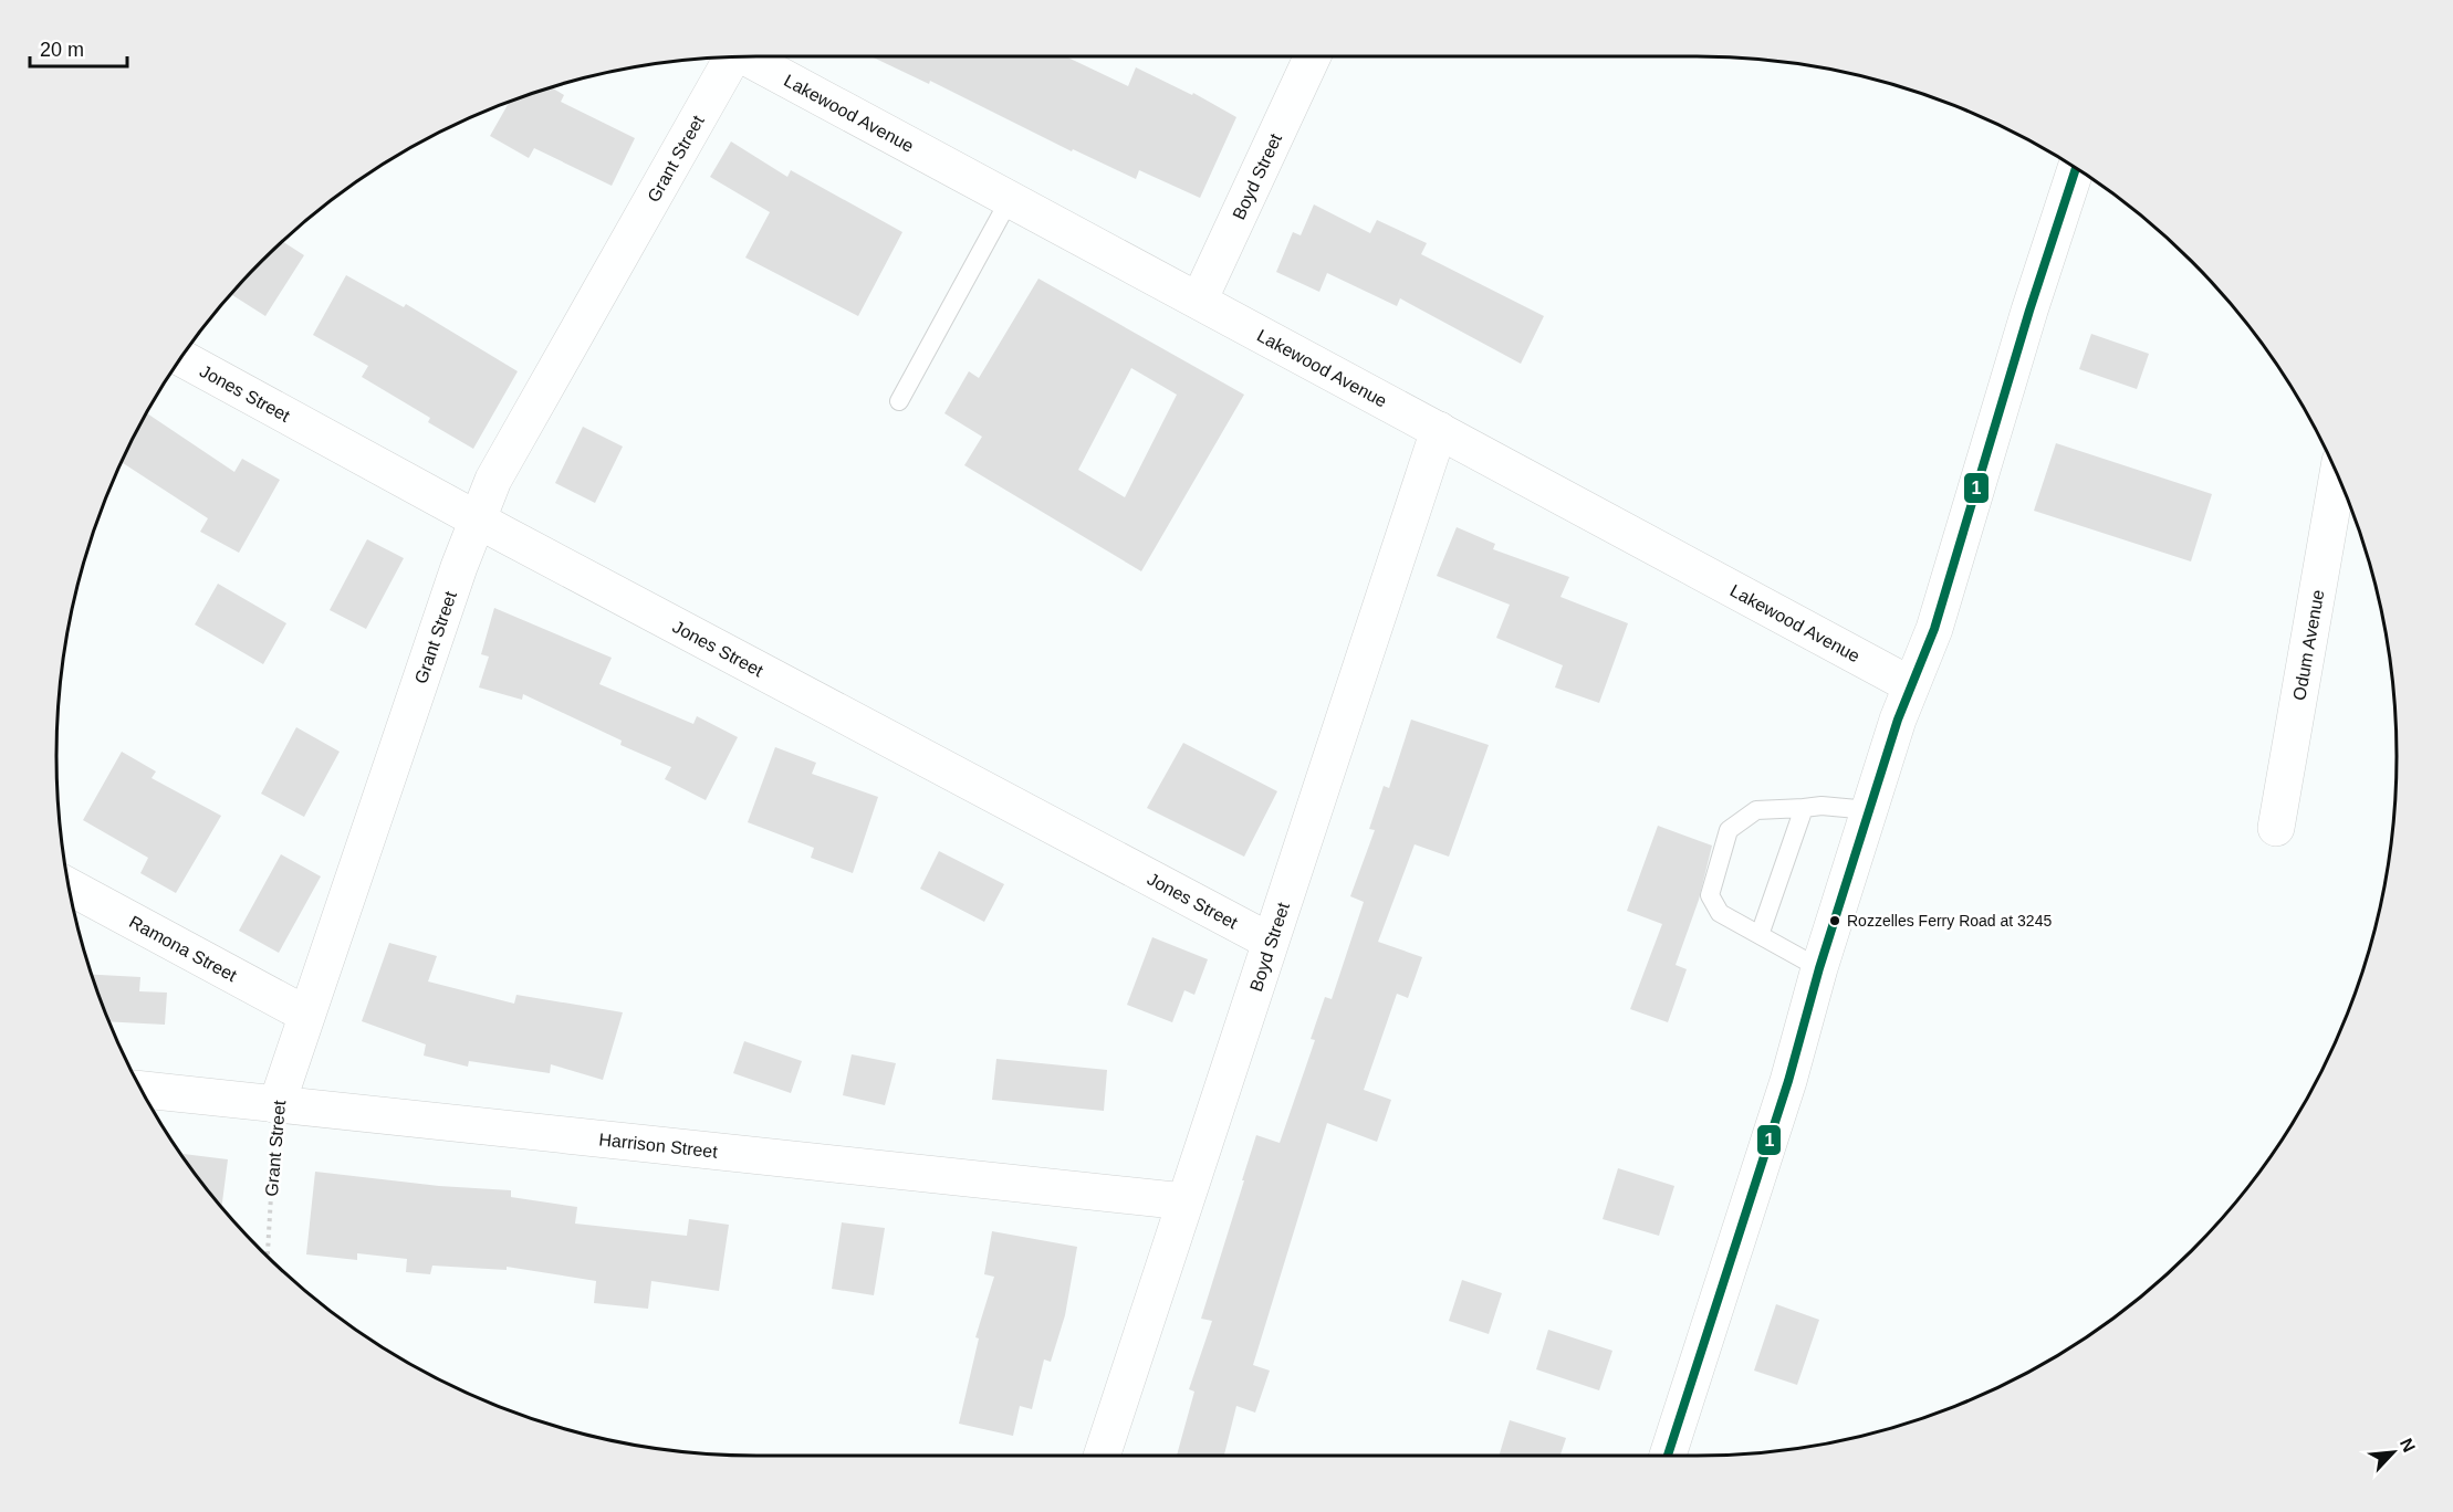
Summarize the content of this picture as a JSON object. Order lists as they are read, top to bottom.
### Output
{
  "streets": {
    "street": [
      "Lakewood Avenue",
      "Grant Street",
      "Boyd Street",
      "Jones Street",
      "Odum Avenue",
      "Ramona Street",
      "Harrison Street"
    ]
  },
  "crossings": [
    ["Lakewood Avenue", "Boyd Street"],
    ["Grant Street", "Jones Street"],
    ["Grant Street", "Ramona Street"],
    ["Grant Street", "Harrison Street"],
    ["Boyd Street", "Jones Street"],
    ["Boyd Street", "Harrison Street"]
  ],
  "places": ["Rozzelles Ferry Road at 3245"],
  "lines": ["transit line 1"],
  "scale_bar": "20 m",
  "north": "top right"
}
